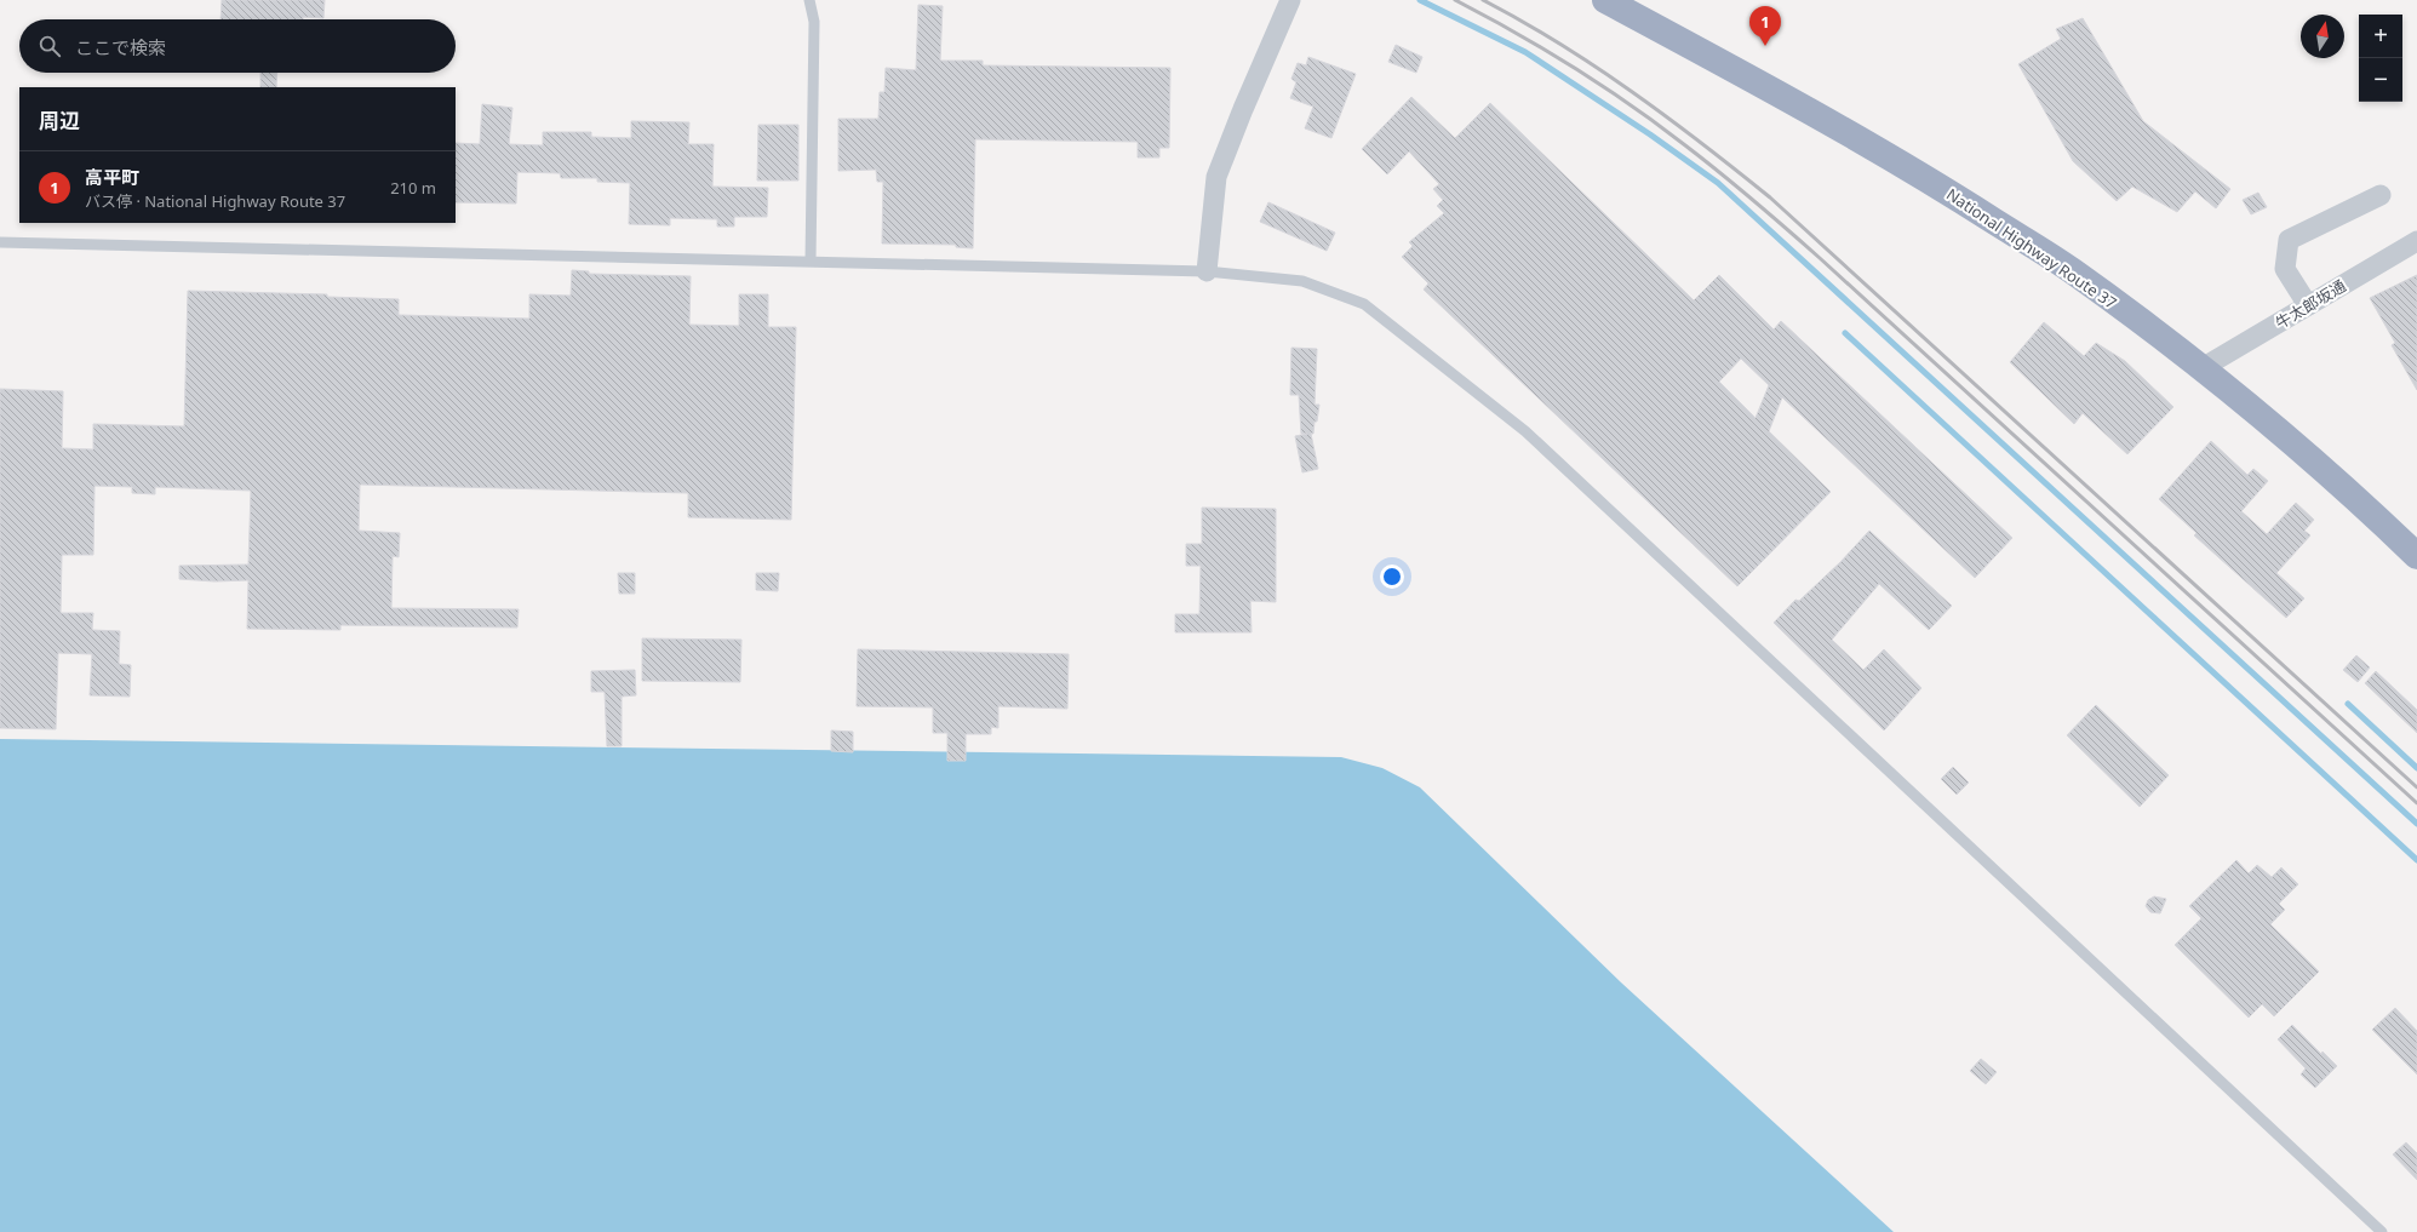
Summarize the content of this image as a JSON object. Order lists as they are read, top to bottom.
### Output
{
  "streets": {
    "highway": ["National Highway Route 37"],
    "street": ["牛太郎坂通"]
  },
  "crossings": [
    ["National Highway Route 37", "牛太郎坂通"]
  ],
  "north": "top",
  "page": {
    "pins": "1",
    "map_buttons": ["+", "−"],
    "search": "ここで検索",
    "heading": "周辺",
    "list": [
      {
        "mark": "1",
        "name": "高平町",
        "note": "バス停 · National Highway Route 37",
        "value": "210 m"
      }
    ]
  }
}
